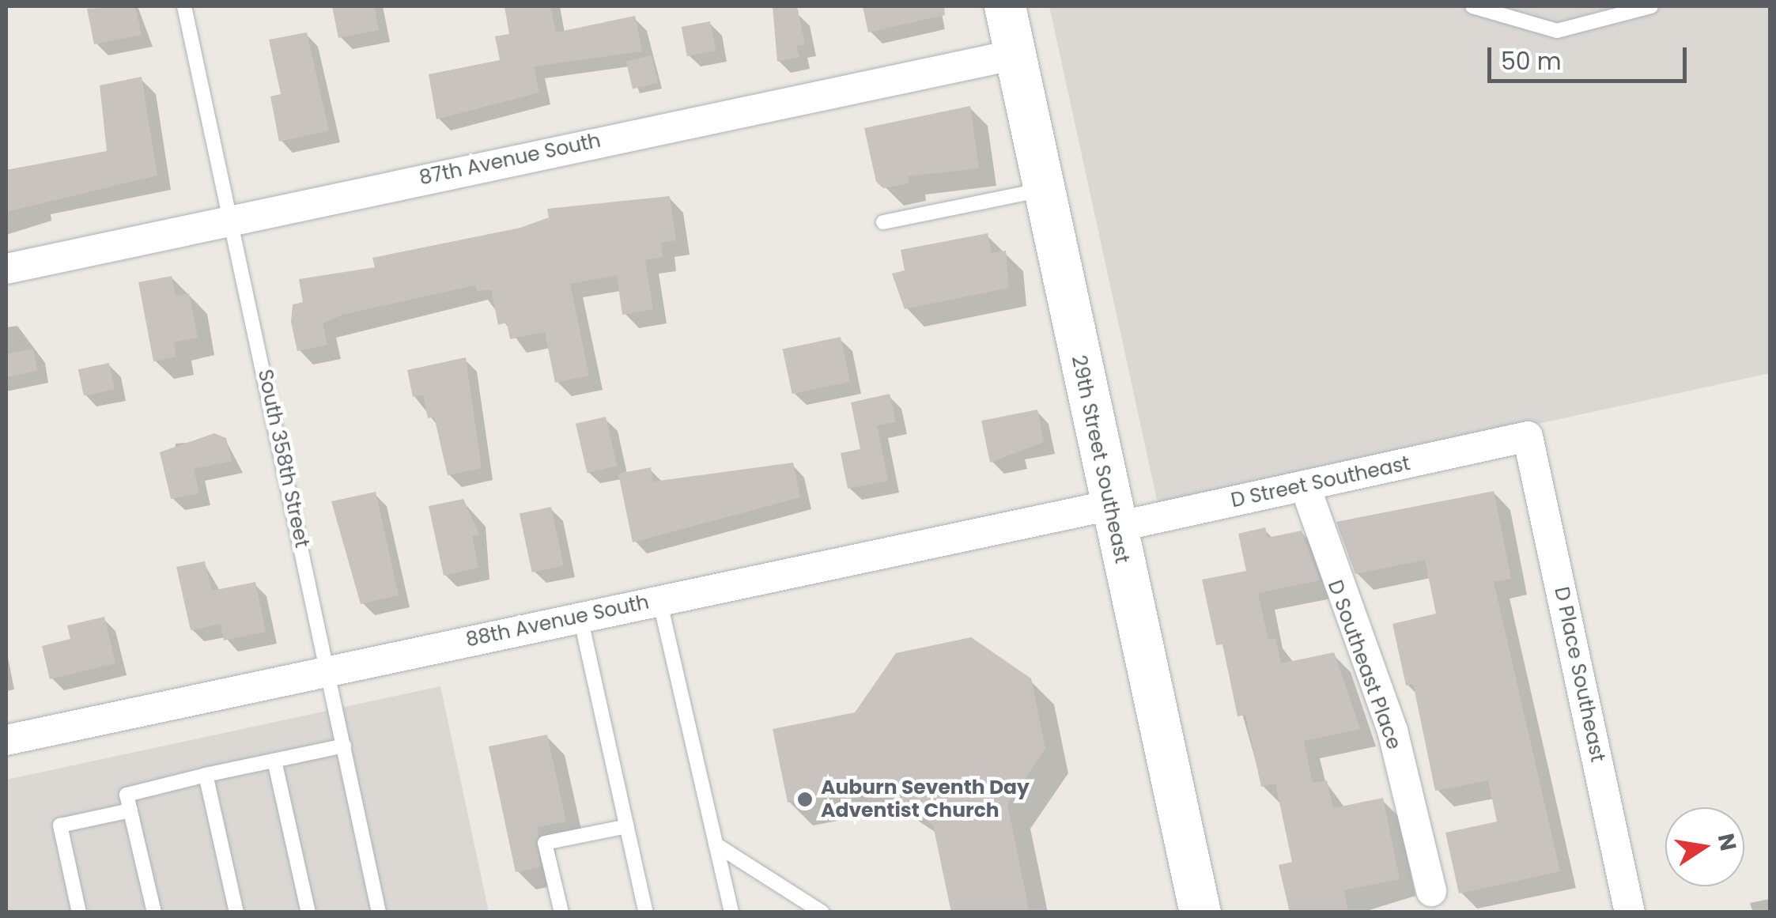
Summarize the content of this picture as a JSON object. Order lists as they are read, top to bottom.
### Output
{
  "streets": {
    "street": [
      "87th Avenue South",
      "29th Street Southeast",
      "D Street Southeast",
      "88th Avenue South",
      "D Southeast Place",
      "D Place Southeast"
    ],
    "lane": ["South 358th Street"]
  },
  "crossings": [
    ["87th Avenue South", "South 358th Street"],
    ["87th Avenue South", "29th Street Southeast"],
    ["South 358th Street", "88th Avenue South"],
    ["29th Street Southeast", "D Street Southeast"],
    ["29th Street Southeast", "88th Avenue South"],
    ["D Street Southeast", "88th Avenue South"],
    ["D Street Southeast", "D Southeast Place"],
    ["D Street Southeast", "D Place Southeast"]
  ],
  "places": ["Auburn Seventh Day Adventist Church"],
  "scale_bar": "50 m",
  "north": "right"
}
